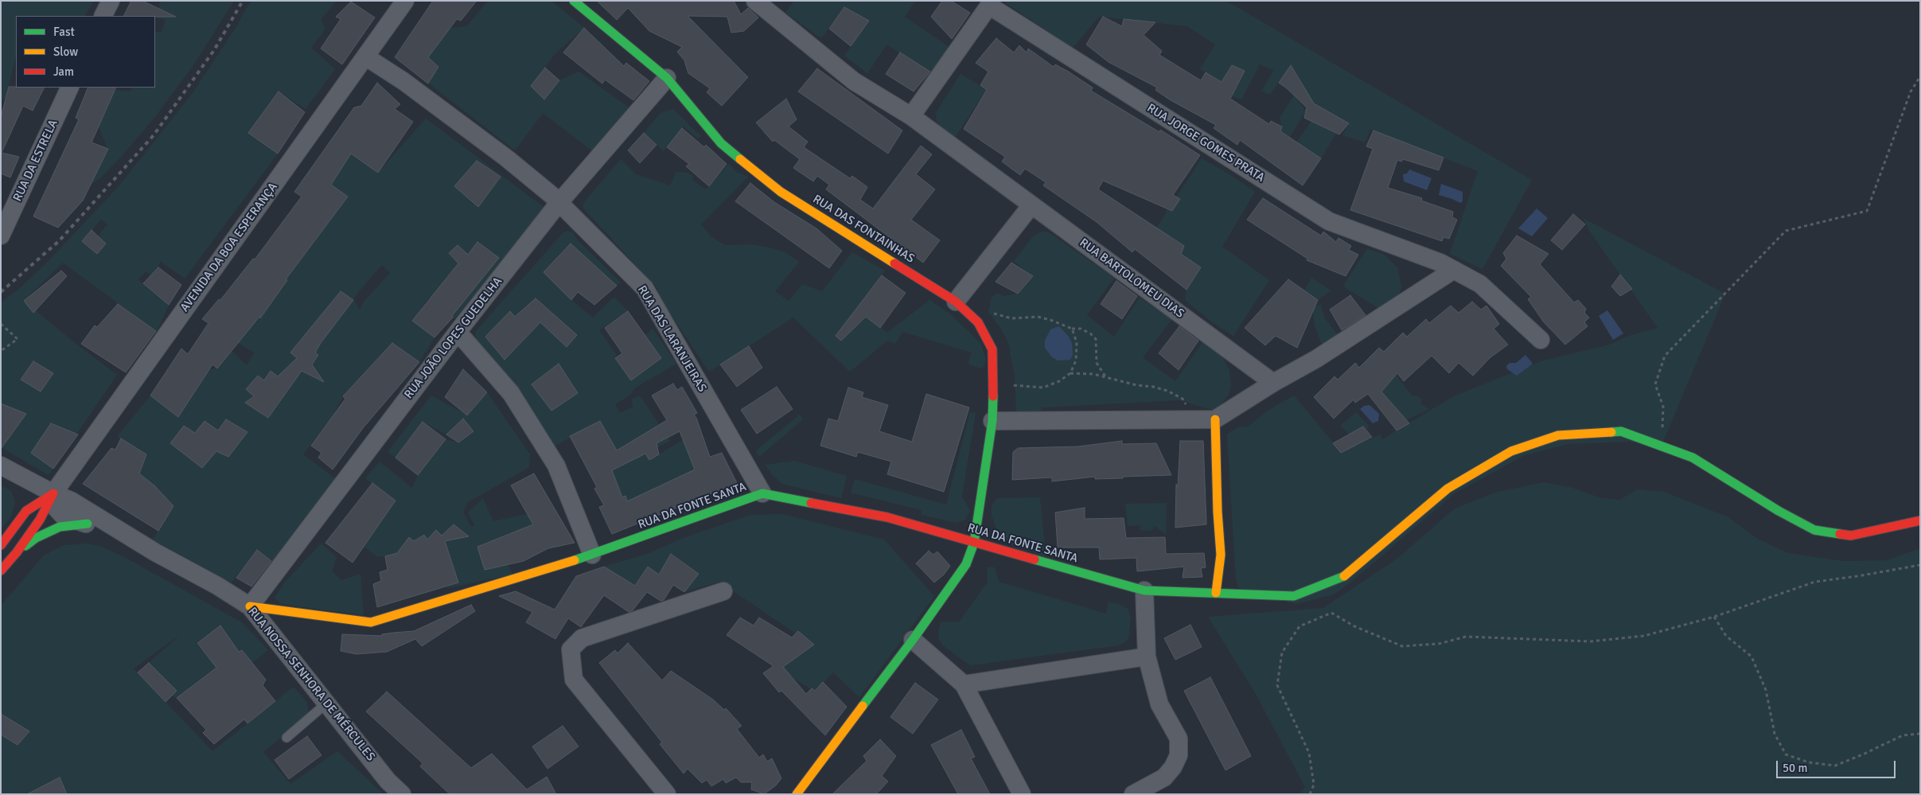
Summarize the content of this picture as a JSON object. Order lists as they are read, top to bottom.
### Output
{
  "streets": {
    "street": [
      "RUA JORGE GOMES PRATA",
      "RUA DA ESTRELA",
      "RUA DAS FONTAINHAS",
      "AVENIDA DA BOA ESPERANÇA",
      "RUA BARTOLOMEU DIAS",
      "RUA JOÃO LOPES GUEDELHA",
      "RUA DAS LARANJEIRAS",
      "RUA DA FONTE SANTA",
      "RUA NOSSA SENHORA DE MÉRCULES"
    ]
  },
  "crossings": [
    ["RUA JORGE GOMES PRATA", "RUA BARTOLOMEU DIAS"],
    ["RUA DAS FONTAINHAS", "RUA JOÃO LOPES GUEDELHA"],
    ["RUA DAS FONTAINHAS", "RUA DA FONTE SANTA"],
    ["AVENIDA DA BOA ESPERANÇA", "RUA DAS LARANJEIRAS"],
    ["AVENIDA DA BOA ESPERANÇA", "RUA NOSSA SENHORA DE MÉRCULES"],
    ["RUA JOÃO LOPES GUEDELHA", "RUA DAS LARANJEIRAS"],
    ["RUA JOÃO LOPES GUEDELHA", "RUA DA FONTE SANTA"],
    ["RUA JOÃO LOPES GUEDELHA", "RUA NOSSA SENHORA DE MÉRCULES"],
    ["RUA DAS LARANJEIRAS", "RUA DA FONTE SANTA"],
    ["RUA DA FONTE SANTA", "RUA NOSSA SENHORA DE MÉRCULES"]
  ],
  "legend": ["Fast", "Slow", "Jam"],
  "scale_bar": "50 m"
}
